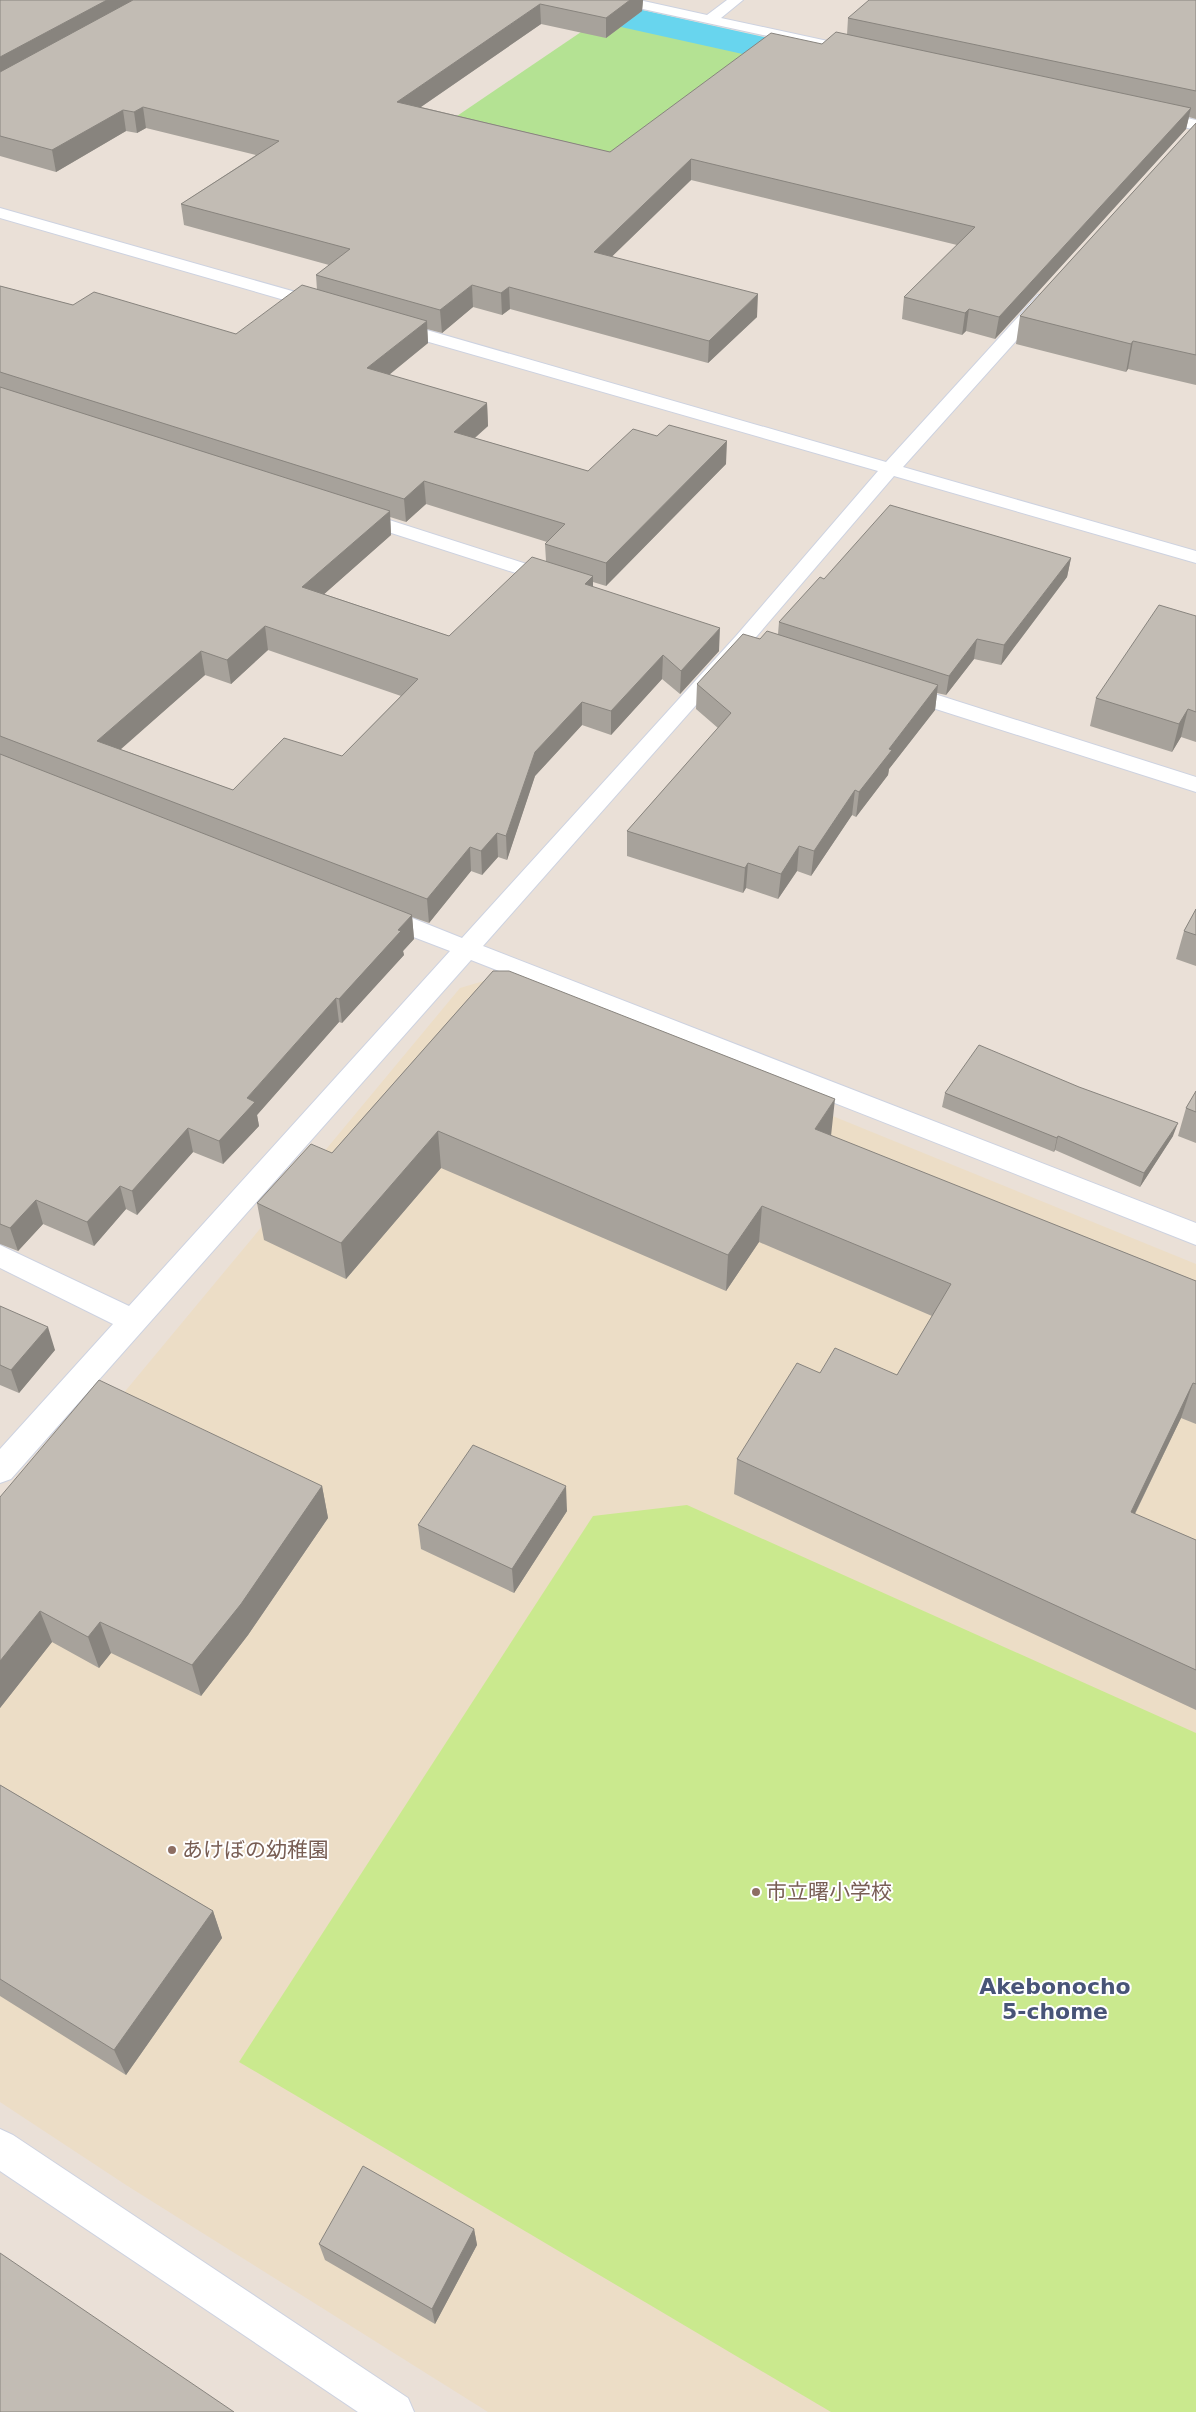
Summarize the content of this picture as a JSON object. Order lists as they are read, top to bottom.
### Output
{
  "districts": ["Akebonocho 5-chome"],
  "places": ["あけぼの幼稚園", "市立曙小学校"]
}
